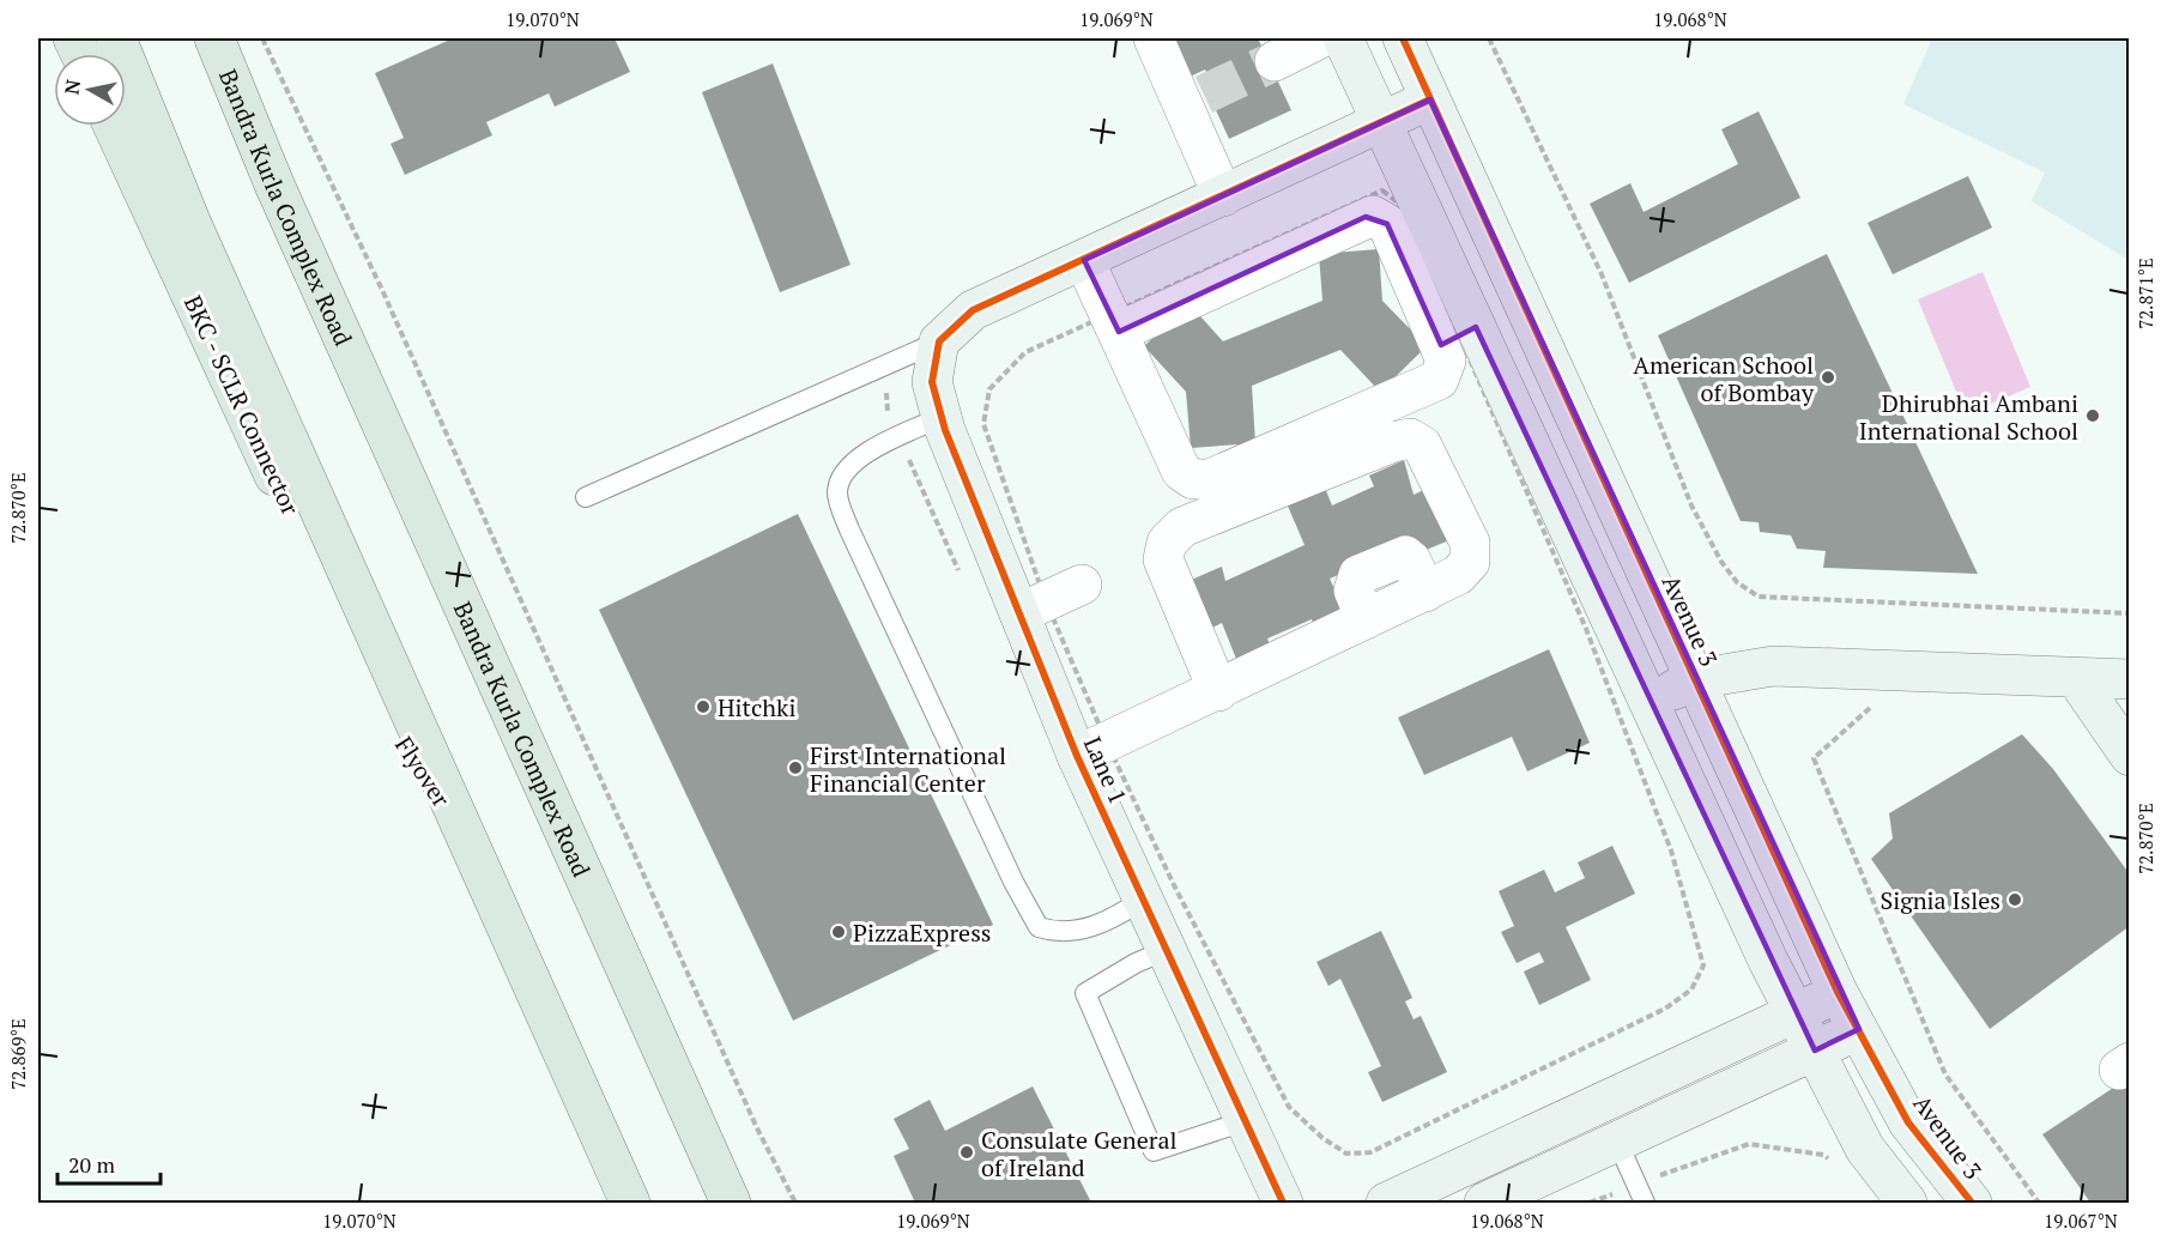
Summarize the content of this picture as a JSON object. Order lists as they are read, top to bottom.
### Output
{
  "streets": {
    "main road": ["Bandra Kurla Complex Road", "BKC - SCLR Connector", "Flyover"],
    "street": ["Avenue 3", "Lane 1"]
  },
  "crossings": [
    ["BKC - SCLR Connector", "Flyover"]
  ],
  "places": [
    "American School of Bombay",
    "Dhirubhai Ambani International School",
    "Hitchki",
    "First International Financial Center",
    "Signia Isles",
    "PizzaExpress",
    "Consulate General of Ireland"
  ],
  "scale_bar": "20 m",
  "north": "left",
  "coordinates": [
    "19.070°N",
    "19.069°N",
    "19.068°N",
    "72.871°E",
    "72.870°E",
    "72.869°E",
    "19.067°N"
  ]
}
